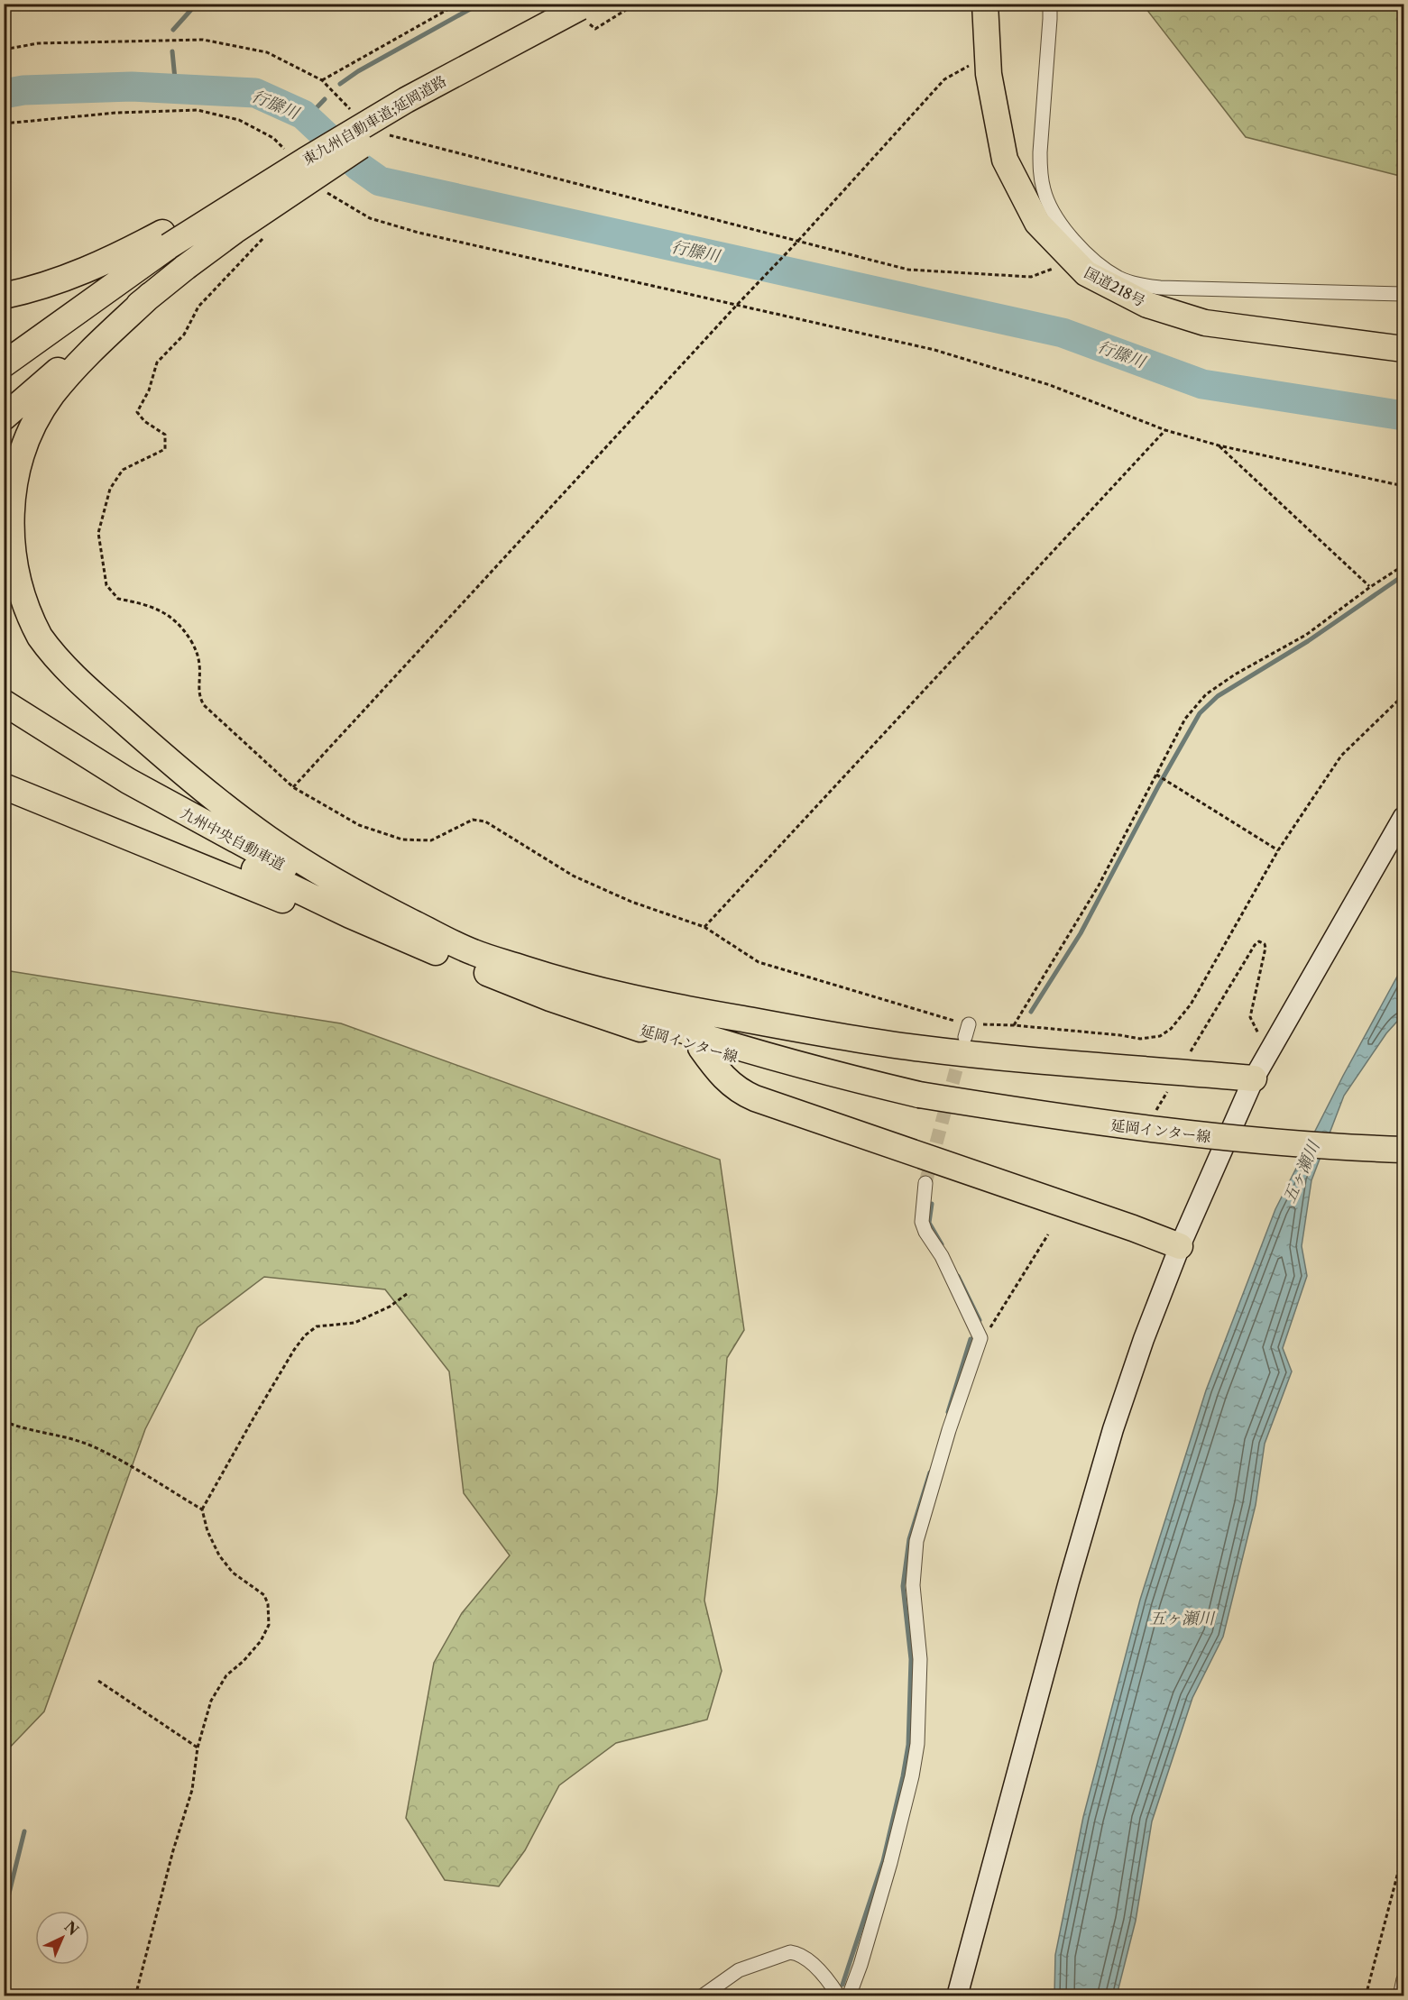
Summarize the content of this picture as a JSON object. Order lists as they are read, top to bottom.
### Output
{
  "streets": {
    "highway": [
      "東九州自動車道;延岡道路",
      "国道218号",
      "九州中央自動車道",
      "延岡インター線"
    ]
  },
  "crossings": [
    ["九州中央自動車道", "延岡インター線"]
  ],
  "water": ["行縢川", "五ヶ瀬川"],
  "north": "top right"
}
